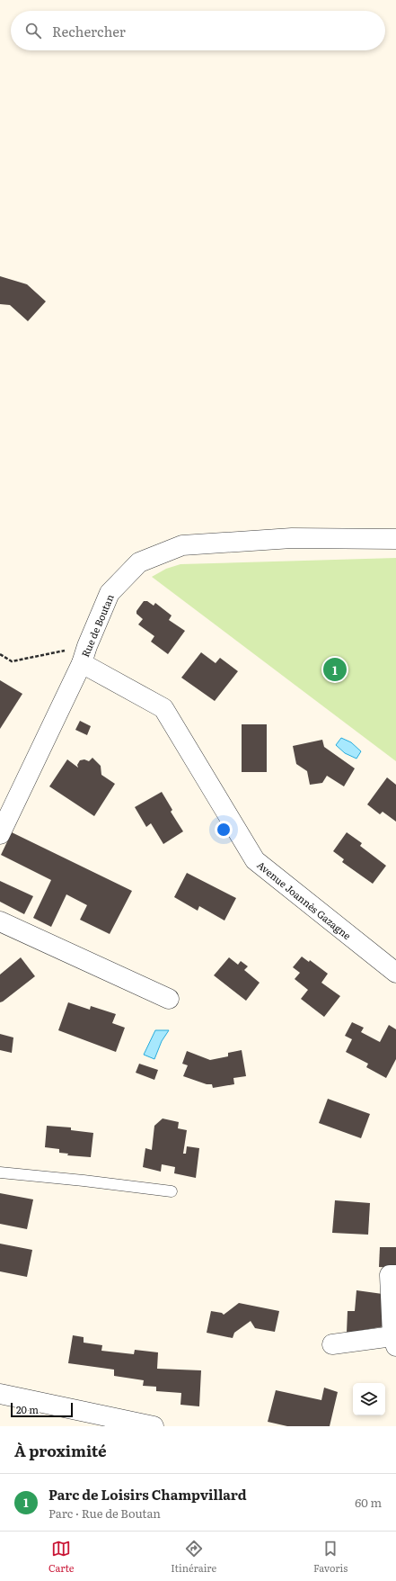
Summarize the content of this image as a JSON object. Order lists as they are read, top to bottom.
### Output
{
  "streets": {
    "street": ["Rue de Boutan", "Avenue Joannès Gazagne"]
  },
  "crossings": [
    ["Rue de Boutan", "Avenue Joannès Gazagne"]
  ],
  "scale_bar": "20 m",
  "page": {
    "search": "Rechercher",
    "pins": "1",
    "scale": "20 m",
    "heading": "À proximité",
    "list": [
      {
        "mark": "1",
        "name": "Parc de Loisirs Champvillard",
        "note": "Parc · Rue de Boutan",
        "value": "60 m"
      }
    ],
    "nav": ["Carte", "Itinéraire", "Favoris"]
  }
}
